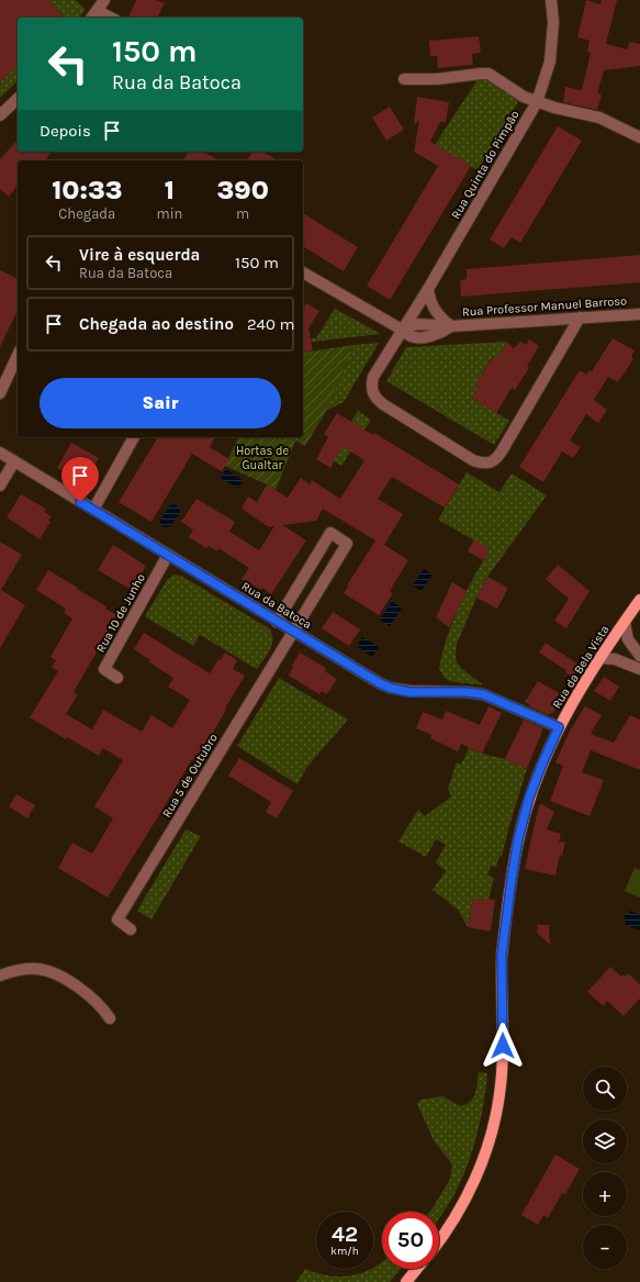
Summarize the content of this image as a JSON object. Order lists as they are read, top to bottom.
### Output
{
  "streets": {
    "main road": ["Rua da Bela Vista"],
    "street": [
      "Rua Quinta do Pimpão",
      "Rua Professor Manuel Barroso",
      "Rua da Batoca",
      "Rua 10 de Junho",
      "Rua 5 de Outubro"
    ]
  },
  "crossings": [
    ["Rua Quinta do Pimpão", "Rua Professor Manuel Barroso"],
    ["Rua da Batoca", "Rua 10 de Junho"],
    ["Rua da Batoca", "Rua da Bela Vista"],
    ["Rua da Batoca", "Rua 5 de Outubro"]
  ],
  "parks": ["Hortas de Gualtar"],
  "page": {
    "turn": ["150 m", "Rua da Batoca"],
    "then": "Depois",
    "eta": [
      "10:33",
      "Chegada",
      "1",
      "min",
      "390",
      "m"
    ],
    "list": [
      {
        "name": "Vire à esquerda",
        "note": "Rua da Batoca",
        "value": "150 m"
      },
      {
        "name": "Chegada ao destino",
        "value": "240 m"
      }
    ],
    "buttons": "Sair",
    "map_buttons": ["+", "−"],
    "speed": "42 km/h",
    "limit": "50"
  }
}
